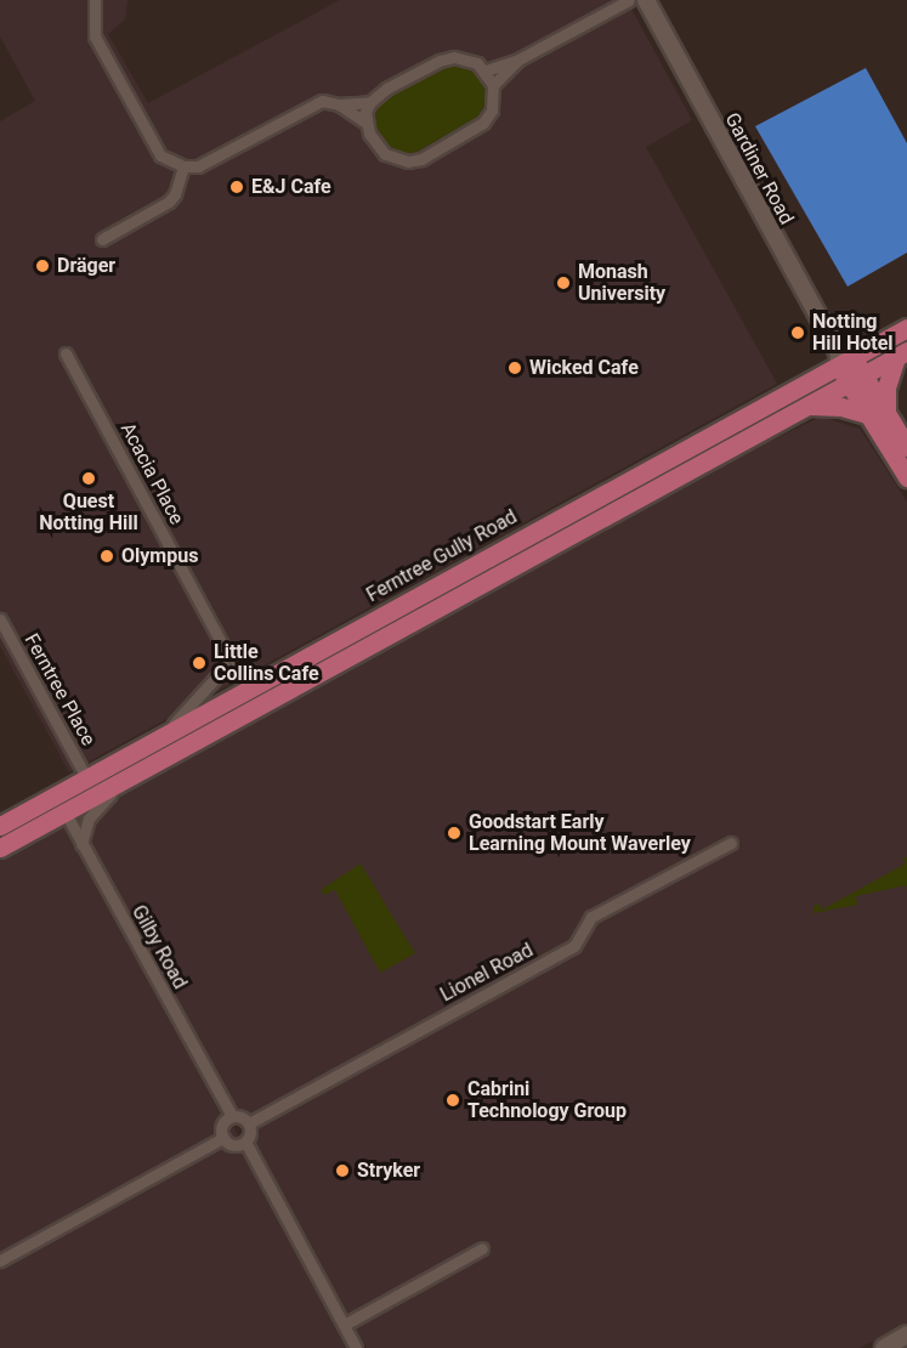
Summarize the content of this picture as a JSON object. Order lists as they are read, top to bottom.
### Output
{
  "streets": {
    "main road": ["Ferntree Gully Road"],
    "street": [
      "Gardiner Road",
      "Acacia Place",
      "Ferntree Place",
      "Gilby Road",
      "Lionel Road"
    ]
  },
  "crossings": [
    ["Gardiner Road", "Ferntree Gully Road"],
    ["Acacia Place", "Ferntree Gully Road"],
    ["Ferntree Gully Road", "Ferntree Place"],
    ["Ferntree Gully Road", "Gilby Road"],
    ["Gilby Road", "Lionel Road"]
  ],
  "places": [
    "E&J Cafe",
    "Dräger",
    "Monash University",
    "Notting Hill Hotel",
    "Wicked Cafe",
    "Quest Notting Hill",
    "Olympus",
    "Little Collins Cafe",
    "Goodstart Early Learning Mount Waverley",
    "Cabrini Technology Group",
    "Stryker"
  ]
}
